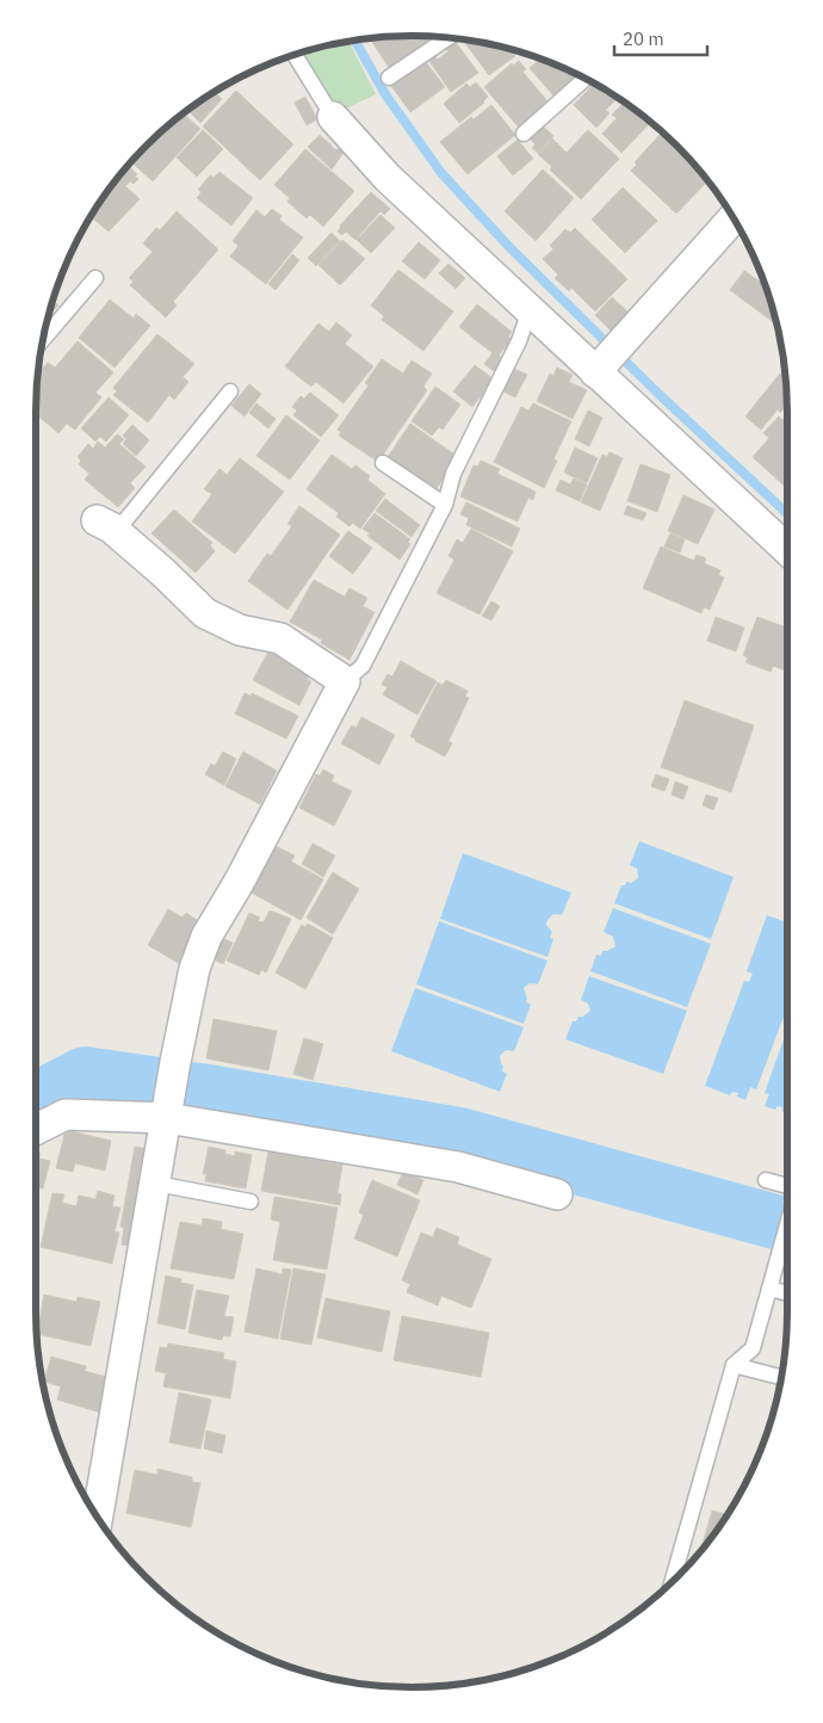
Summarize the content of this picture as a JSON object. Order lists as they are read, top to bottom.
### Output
{
  "scale_bar": "20 m"
}
